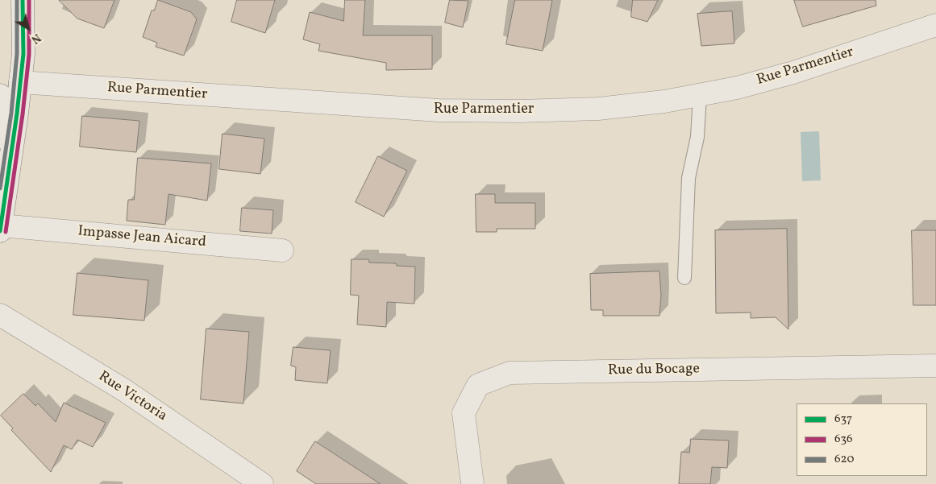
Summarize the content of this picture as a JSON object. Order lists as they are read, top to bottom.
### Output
{
  "streets": {
    "street": [
      "Rue Parmentier",
      "Impasse Jean Aicard",
      "Rue du Bocage",
      "Rue Victoria"
    ]
  },
  "lines": ["transit line 637", "transit line 636", "transit line 620"],
  "legend": ["637", "636", "620"],
  "north": "bottom right"
}
